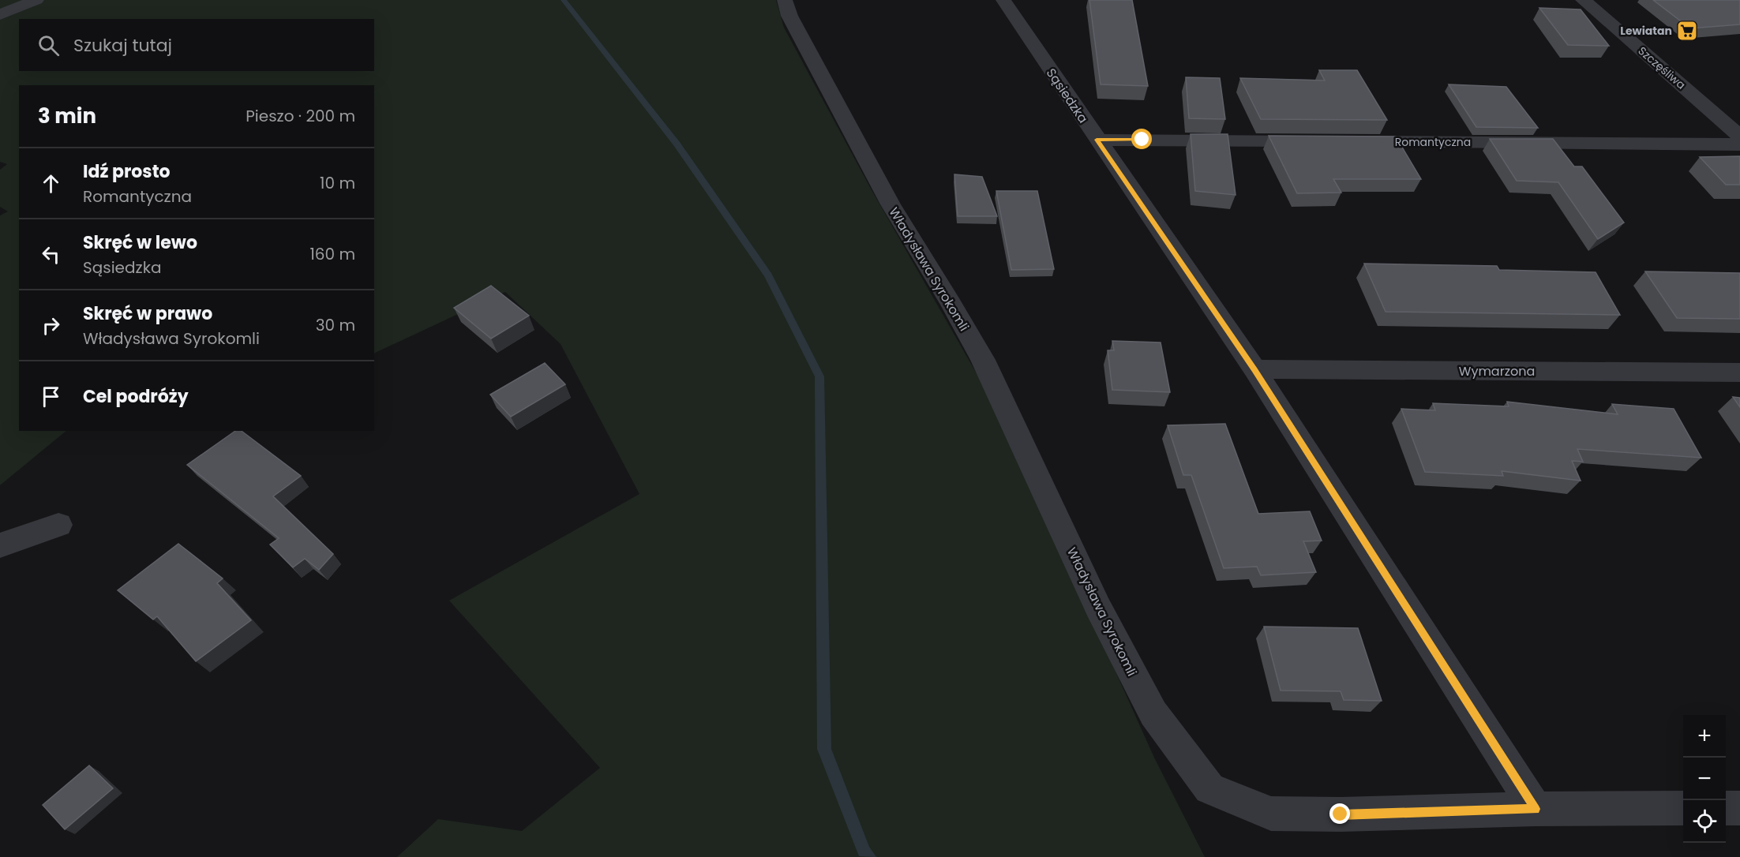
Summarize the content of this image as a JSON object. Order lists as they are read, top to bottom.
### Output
{
  "streets": {
    "street": [
      "Szczęśliwa",
      "Sąsiedzka",
      "Romantyczna",
      "Władysława Syrokomli",
      "Wymarzona"
    ]
  },
  "crossings": [
    ["Sąsiedzka", "Władysława Syrokomli"],
    ["Sąsiedzka", "Wymarzona"]
  ],
  "places": {
    "supermarket": ["Lewiatan"]
  },
  "page": {
    "search": "Szukaj tutaj",
    "heading": ["3 min", "Pieszo · 200 m"],
    "list": [
      ["Idź prosto", "Romantyczna", "10 m"],
      ["Skręć w lewo", "Sąsiedzka", "160 m"],
      ["Skręć w prawo", "Władysława Syrokomli", "30 m"],
      "Cel podróży"
    ],
    "map_buttons": ["+", "−"]
  }
}
